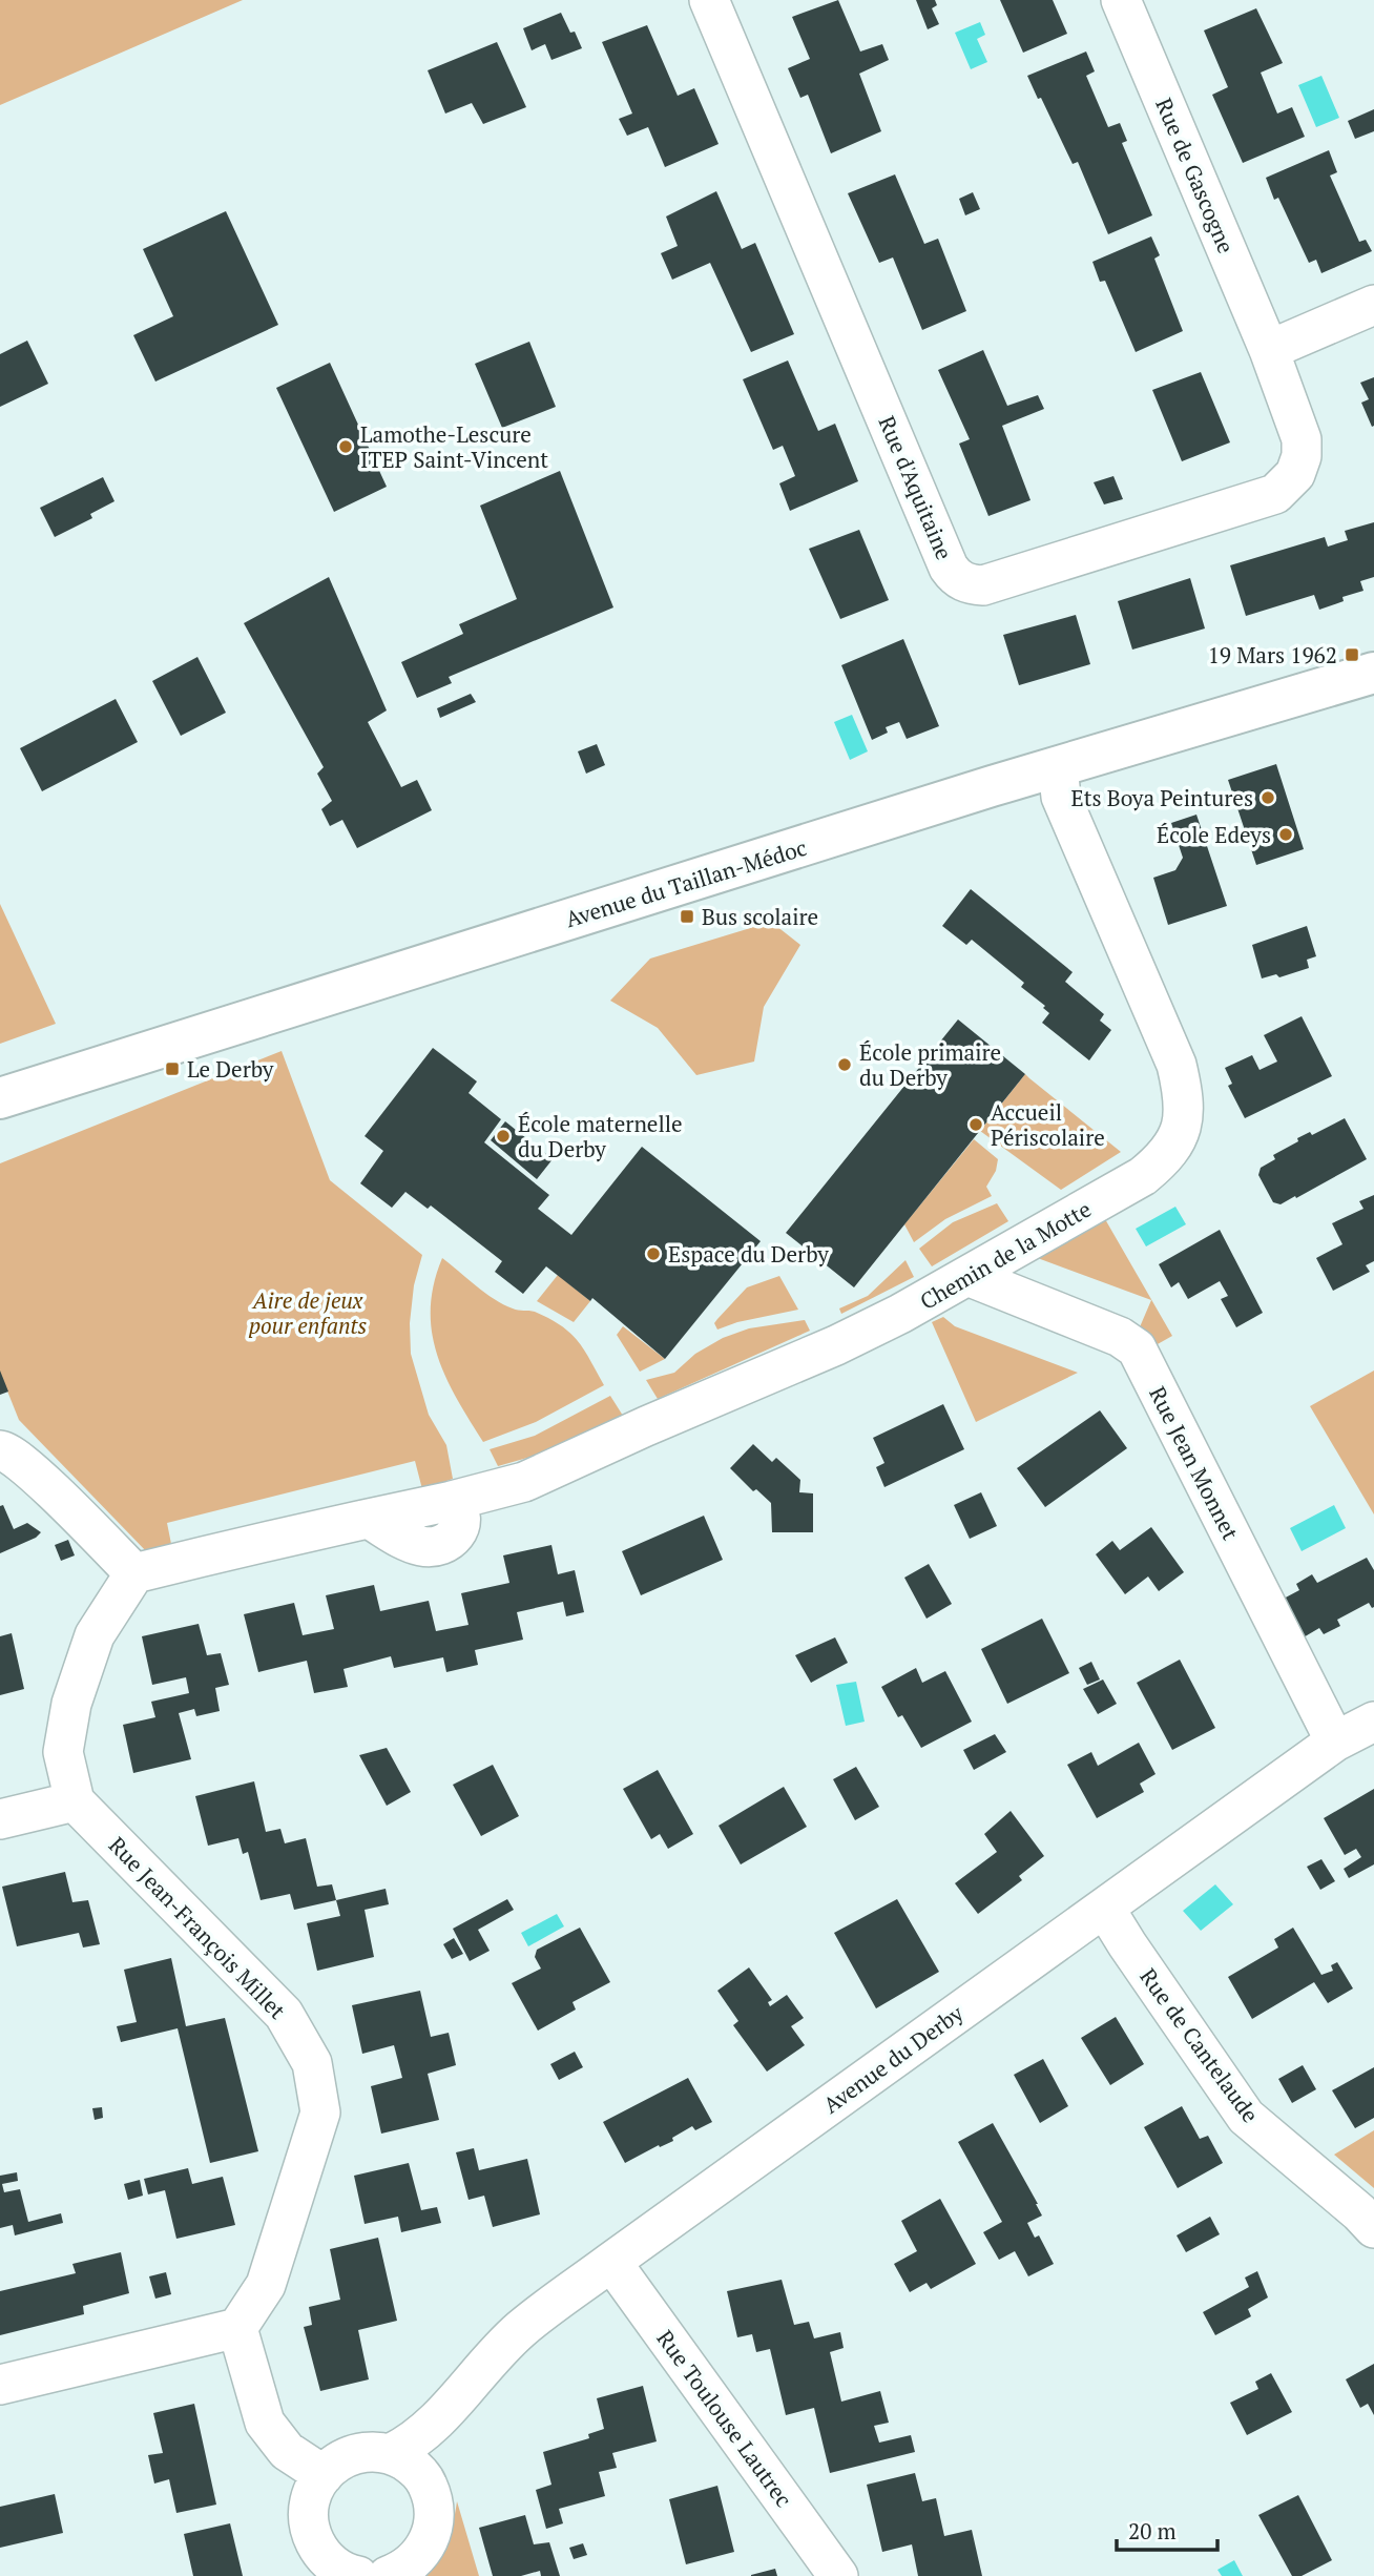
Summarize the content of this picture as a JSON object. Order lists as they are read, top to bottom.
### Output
{
  "streets": {
    "street": [
      "Rue de Gascogne",
      "Rue d'Aquitaine",
      "Avenue du Taillan-Médoc",
      "Chemin de la Motte",
      "Rue Jean Monnet",
      "Rue Jean-François Millet",
      "Rue de Cantelaude",
      "Avenue du Derby",
      "Rue Toulouse Lautrec"
    ]
  },
  "crossings": [
    ["Rue de Gascogne", "Rue d'Aquitaine"],
    ["Avenue du Taillan-Médoc", "Chemin de la Motte"],
    ["Chemin de la Motte", "Rue Jean Monnet"],
    ["Rue Jean Monnet", "Avenue du Derby"],
    ["Rue de Cantelaude", "Avenue du Derby"],
    ["Avenue du Derby", "Rue Toulouse Lautrec"]
  ],
  "parks": ["Aire de jeux pour enfants"],
  "places": {
    "other": [
      "Lamothe-Lescure ITEP Saint-Vincent",
      "Ets Boya Peintures",
      "École Edeys",
      "École primaire du Derby",
      "Accueil Périscolaire",
      "École maternelle du Derby",
      "Espace du Derby"
    ],
    "transit": ["19 Mars 1962", "Bus scolaire", "Le Derby"]
  },
  "scale_bar": "20 m"
}
